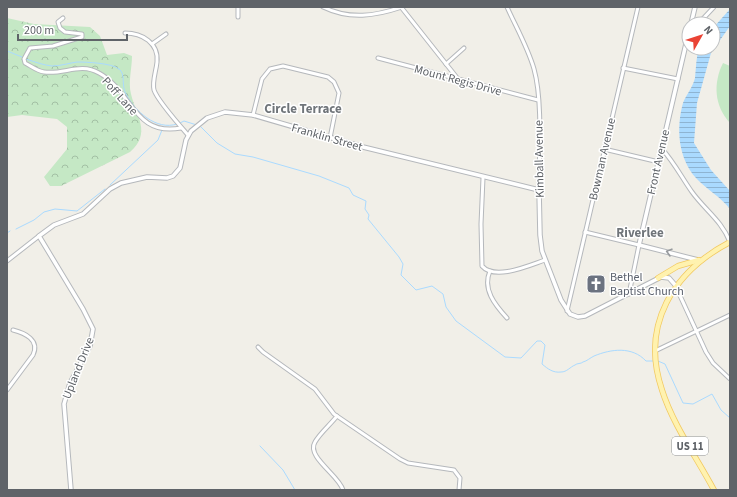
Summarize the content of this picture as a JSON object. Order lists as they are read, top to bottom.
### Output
{
  "streets": {
    "main road": ["US 11"],
    "street": [
      "Mount Regis Drive",
      "Poff Lane",
      "Franklin Street",
      "Kimball Avenue",
      "Bowman Avenue",
      "Front Avenue",
      "Upland Drive"
    ]
  },
  "crossings": [
    ["Mount Regis Drive", "Kimball Avenue"],
    ["Franklin Street", "Kimball Avenue"],
    ["Franklin Street", "Upland Drive"],
    ["Kimball Avenue", "Bowman Avenue"]
  ],
  "districts": ["Circle Terrace", "Riverlee"],
  "places": {
    "church": ["Bethel Baptist Church"]
  },
  "scale_bar": "200 m",
  "north": "top right"
}
